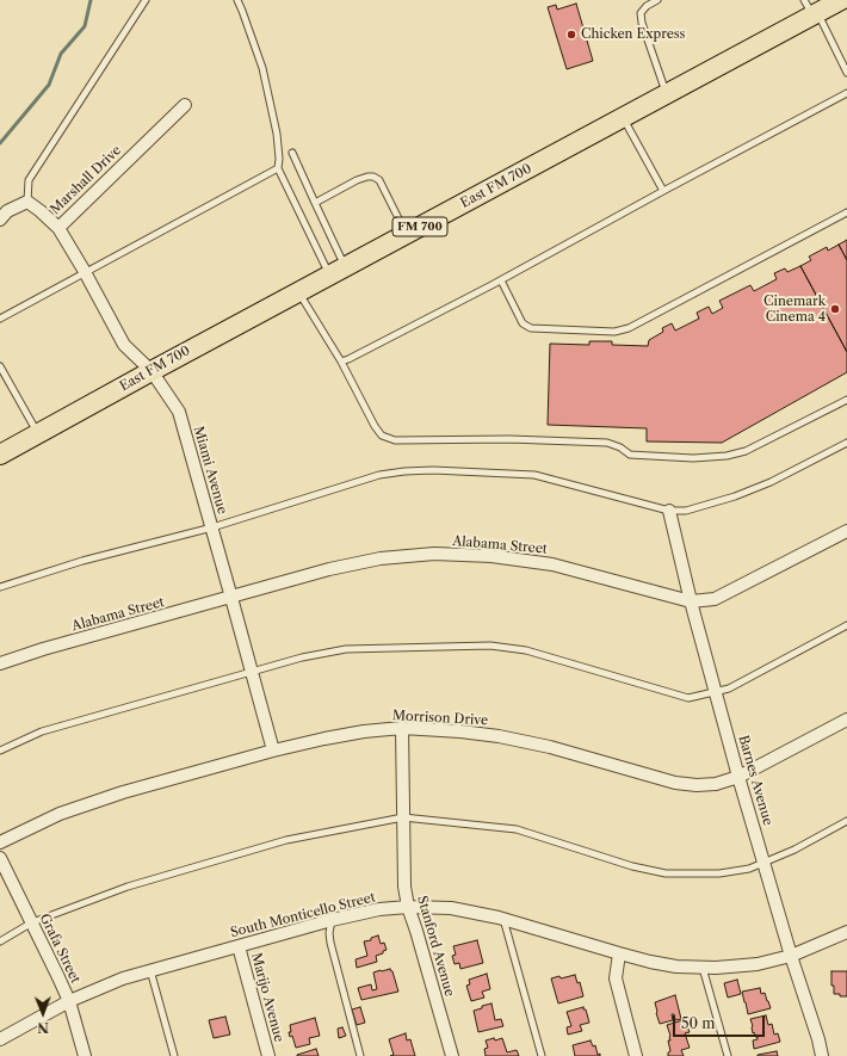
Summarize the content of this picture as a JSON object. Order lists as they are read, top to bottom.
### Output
{
  "streets": {
    "main road": ["East FM 700", "FM 700"],
    "street": [
      "Marshall Drive",
      "Miami Avenue",
      "Alabama Street",
      "Morrison Drive",
      "Barnes Avenue",
      "South Monticello Street",
      "Stanford Avenue",
      "Grafa Street",
      "Marijo Avenue"
    ]
  },
  "crossings": [
    ["Marshall Drive", "Miami Avenue"],
    ["East FM 700", "Miami Avenue"],
    ["Miami Avenue", "Alabama Street"],
    ["Miami Avenue", "Morrison Drive"],
    ["Alabama Street", "Barnes Avenue"],
    ["Morrison Drive", "Barnes Avenue"],
    ["Morrison Drive", "Stanford Avenue"],
    ["Barnes Avenue", "South Monticello Street"],
    ["South Monticello Street", "Stanford Avenue"],
    ["South Monticello Street", "Grafa Street"],
    ["South Monticello Street", "Marijo Avenue"]
  ],
  "places": ["Chicken Express", "Cinemark Cinema 4"],
  "scale_bar": "50 m",
  "north": "bottom"
}
